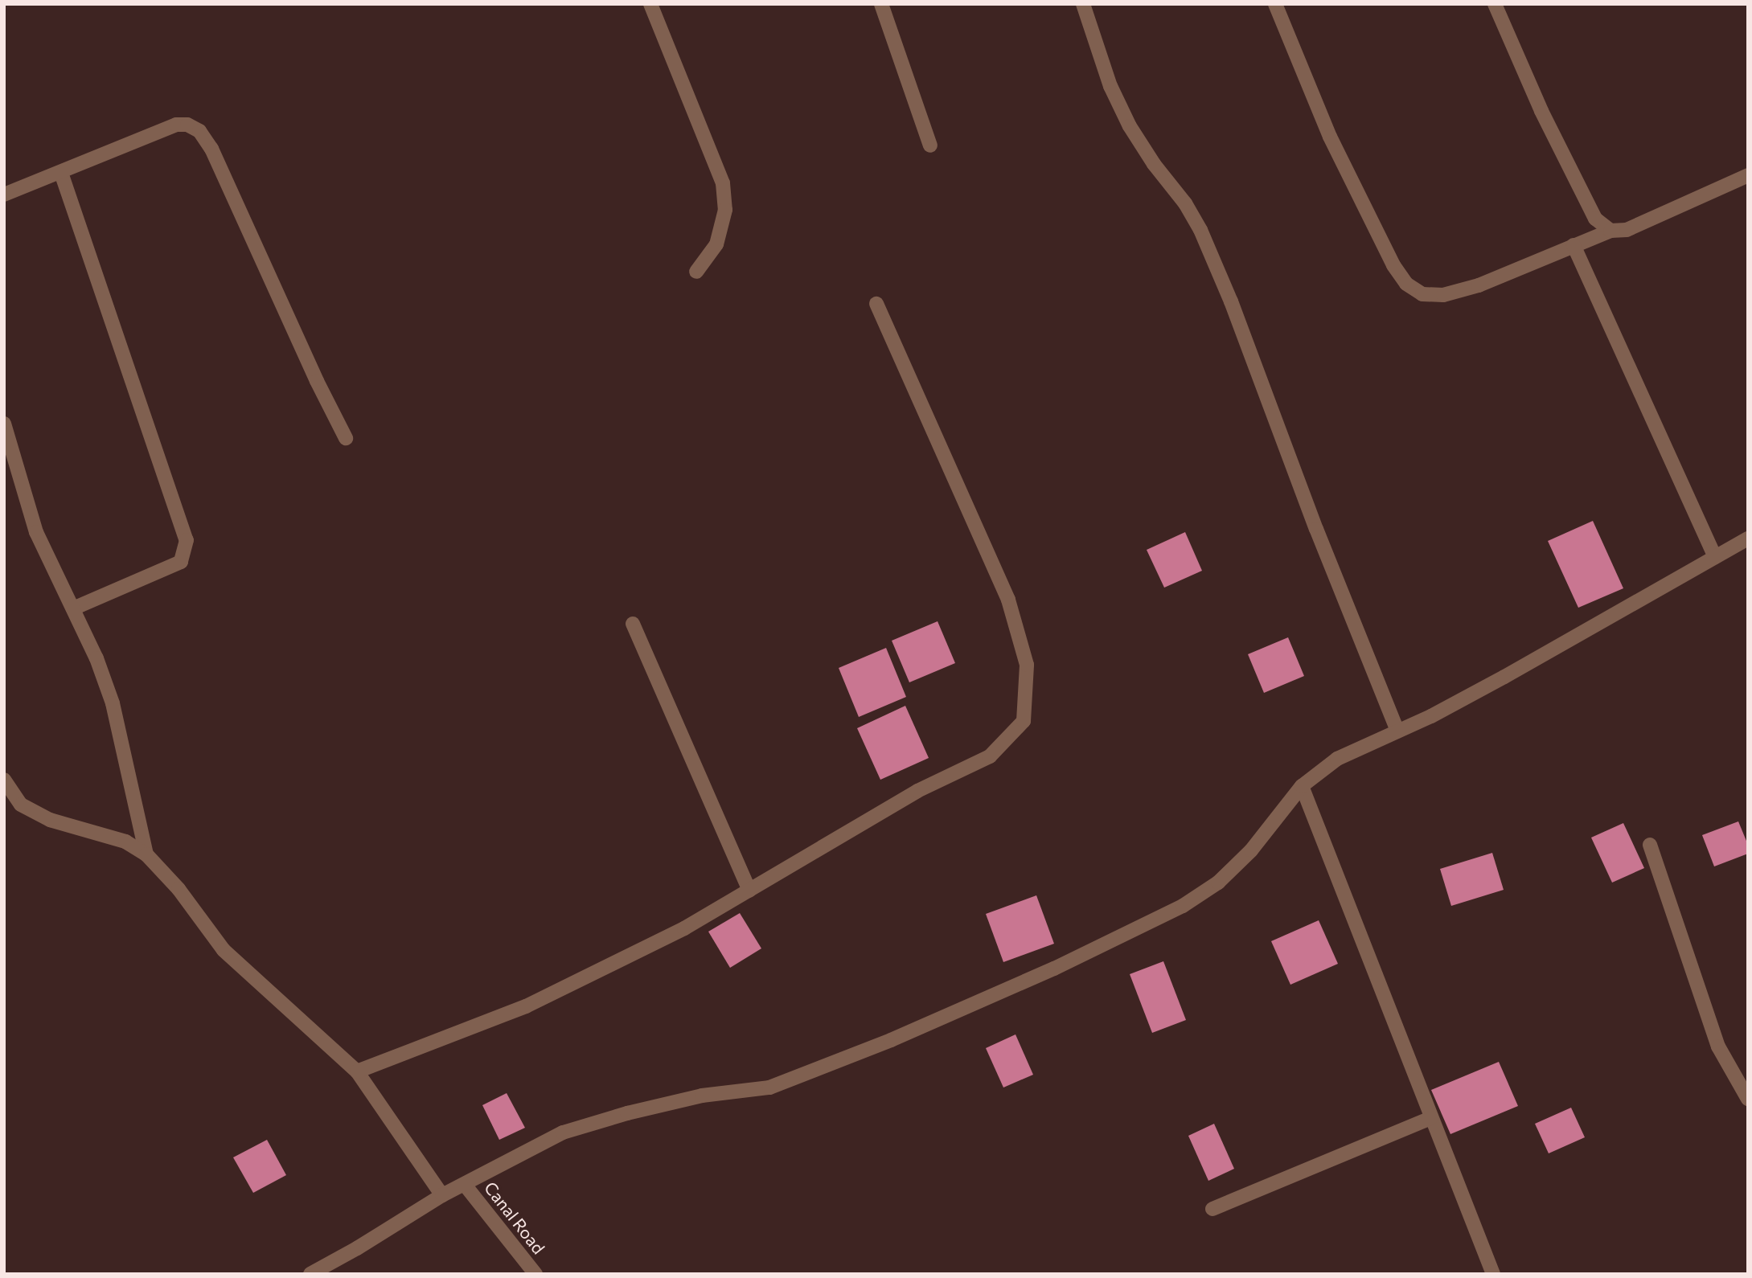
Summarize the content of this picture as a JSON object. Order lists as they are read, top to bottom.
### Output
{
  "streets": {
    "street": ["Canal Road"]
  }
}
